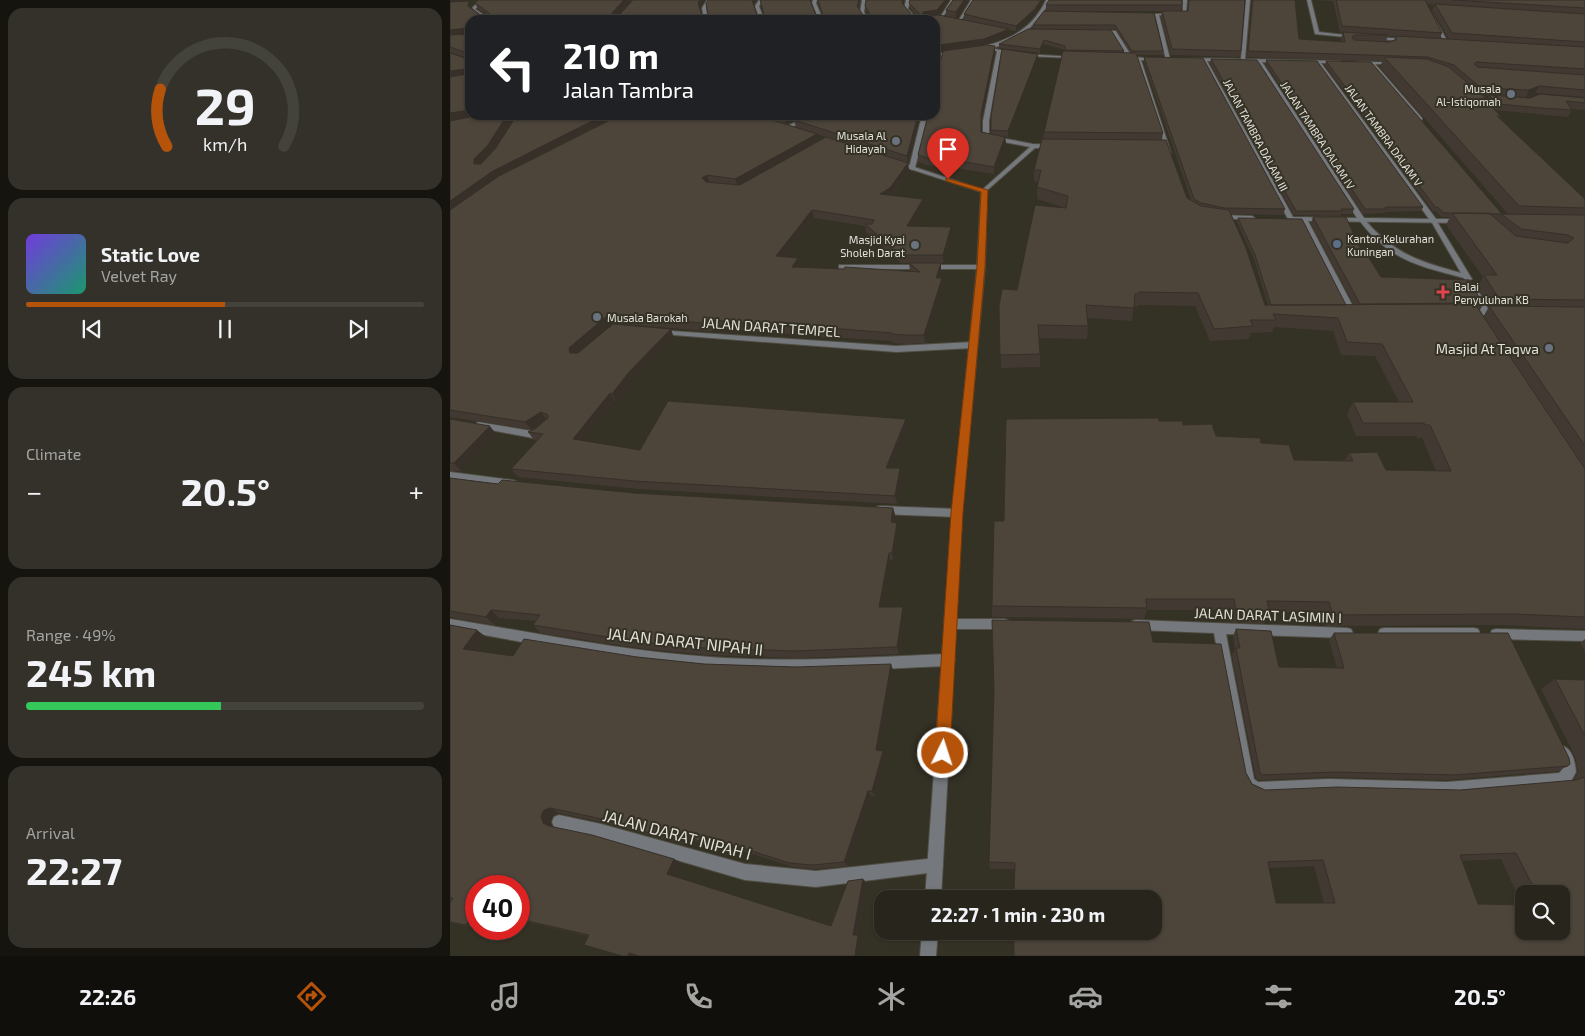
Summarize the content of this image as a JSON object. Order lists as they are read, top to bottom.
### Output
{
  "streets": {
    "street": [
      "JALAN TAMBRA DALAM III",
      "JALAN TAMBRA DALAM IV",
      "JALAN TAMBRA DALAM V",
      "JALAN DARAT TEMPEL",
      "JALAN DARAT LASIMIN I",
      "JALAN DARAT NIPAH II",
      "JALAN DARAT NIPAH I"
    ]
  },
  "crossings": [
    ["JALAN TAMBRA DALAM IV", "JALAN TAMBRA DALAM V"]
  ],
  "places": {
    "other": [
      "Musala Al-Istiqomah",
      "Musala Al Hidayah",
      "Kantor Kelurahan Kuningan",
      "Masjid Kyai Sholeh Darat",
      "Musala Barokah",
      "Masjid At Taqwa"
    ],
    "health": ["Balai Penyuluhan KB"]
  },
  "page": {
    "turn": ["210 m", "Jalan Tambra"],
    "song": ["Static Love", "Velvet Ray"],
    "tile": [
      "Climate",
      ["Range · 49%", "245 km"],
      ["Arrival", "22:27"]
    ],
    "heat": ["−", "20.5°", "+"],
    "limit": "40",
    "trip": "22:27 · 1 min · 230 m",
    "tabs": ["22:26", "20.5°"],
    "gauge": ["29", "km/h"]
  }
}
